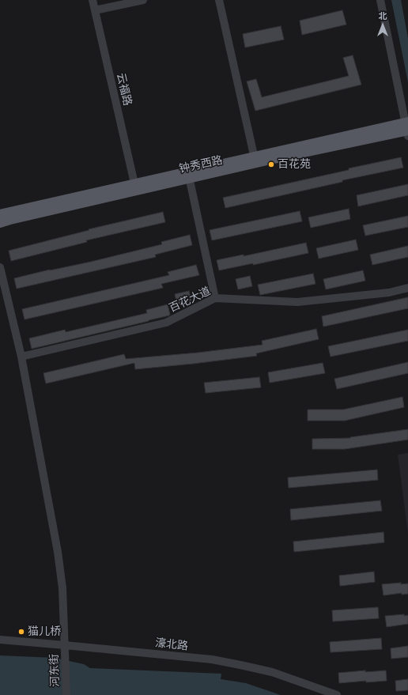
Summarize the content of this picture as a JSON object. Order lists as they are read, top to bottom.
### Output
{
  "streets": {
    "main road": ["钟秀西路"],
    "street": [
      "云福路",
      "百花大道",
      "濠北路",
      "河东街"
    ]
  },
  "crossings": [
    ["云福路", "钟秀西路"],
    ["百花大道", "河东街"],
    ["濠北路", "河东街"]
  ],
  "places": ["百花苑", "猫儿桥"],
  "north": "top"
}
